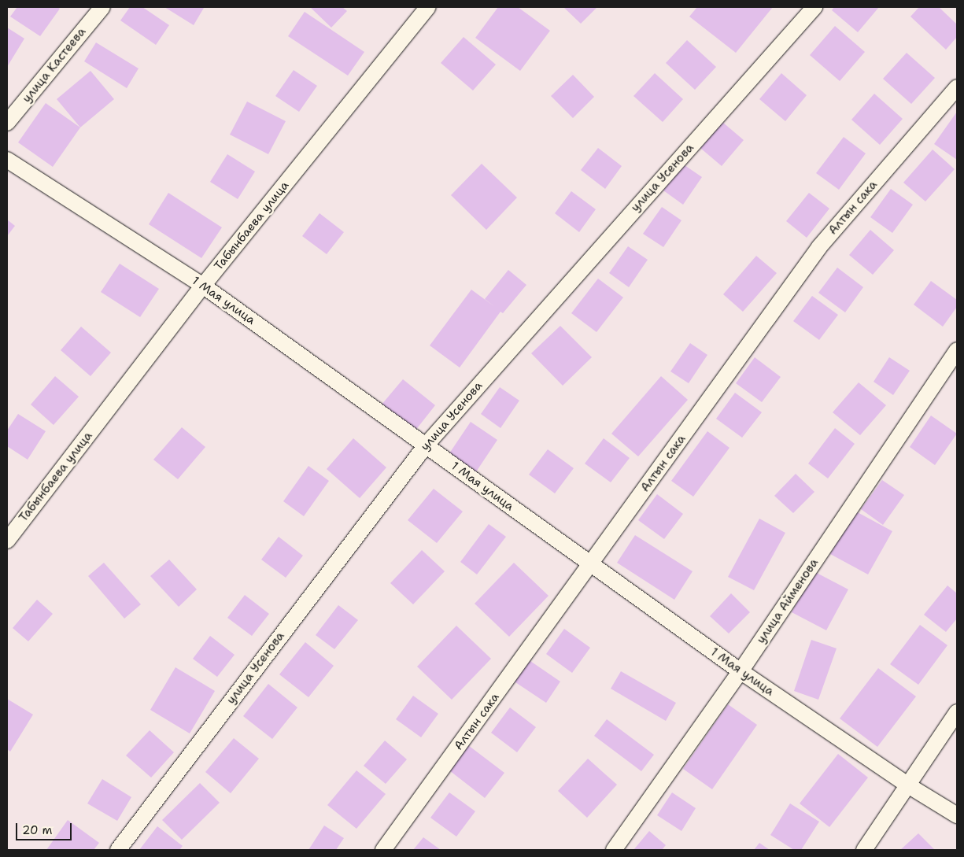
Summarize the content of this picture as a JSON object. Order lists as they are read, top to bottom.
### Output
{
  "streets": {
    "street": [
      "улица Кастеева",
      "улица Усенова",
      "Алтын сака",
      "Табынбаева улица",
      "1 Мая улица",
      "улица Айменова"
    ]
  },
  "crossings": [
    ["улица Усенова", "1 Мая улица"],
    ["Алтын сака", "1 Мая улица"],
    ["Табынбаева улица", "1 Мая улица"],
    ["1 Мая улица", "улица Айменова"]
  ],
  "scale_bar": "20 m"
}
